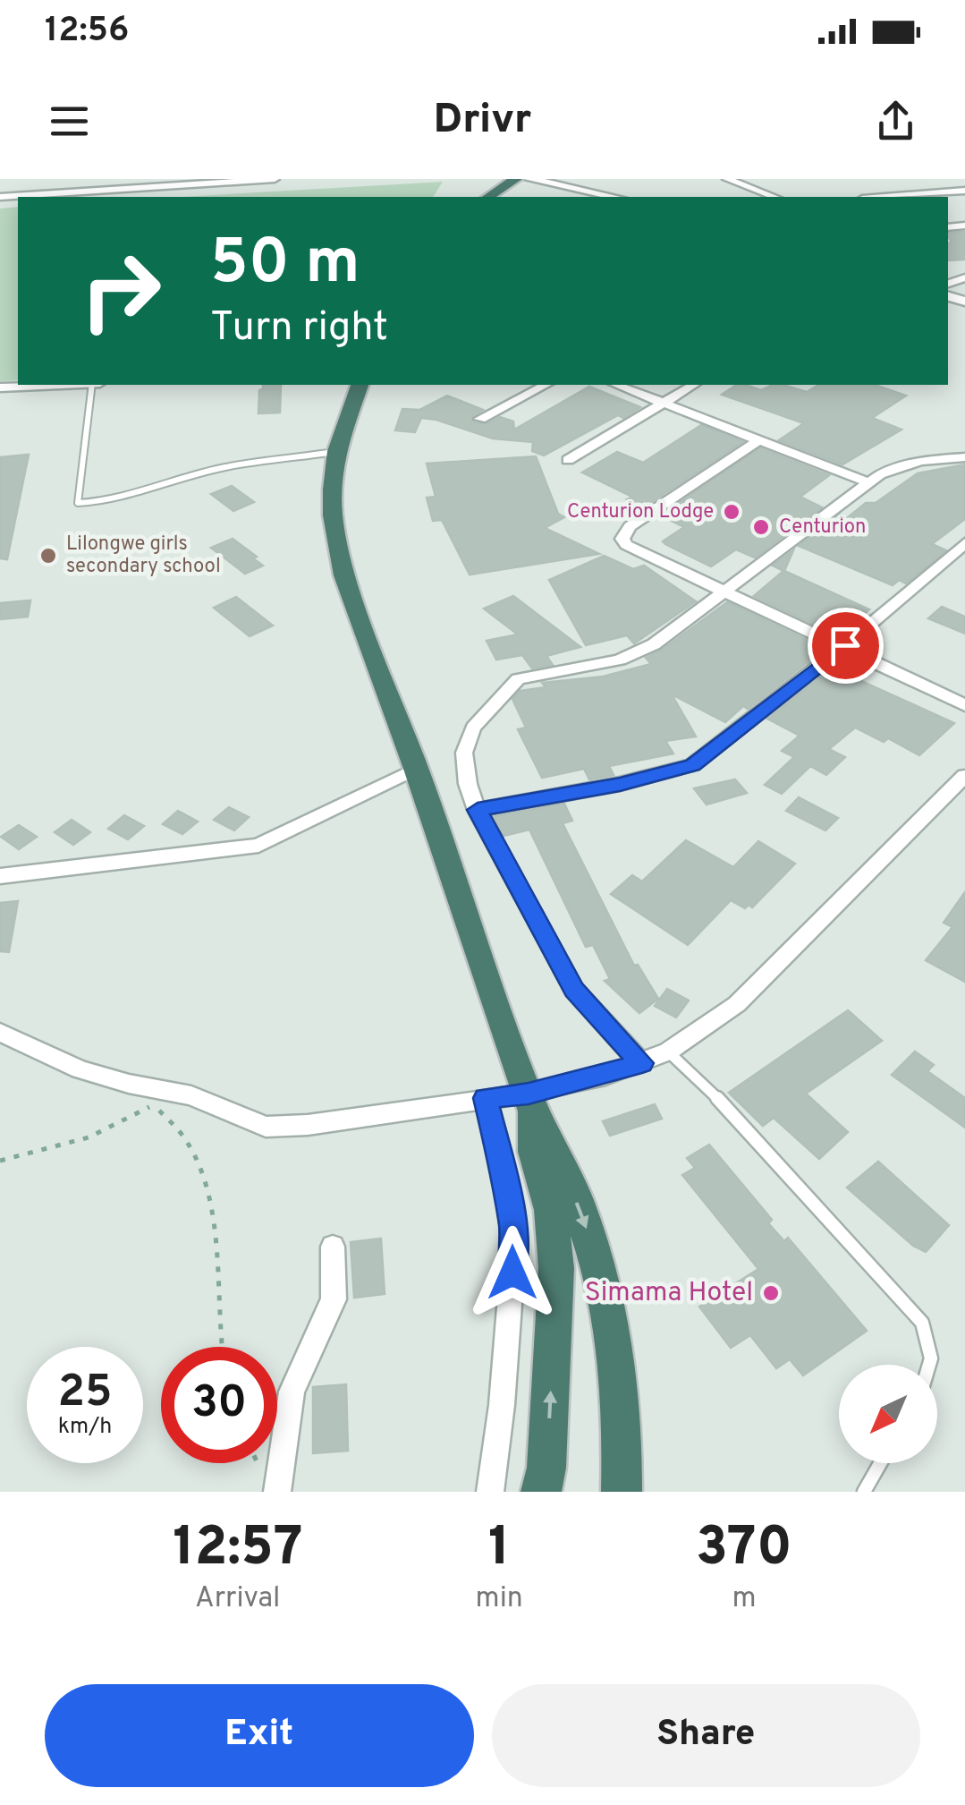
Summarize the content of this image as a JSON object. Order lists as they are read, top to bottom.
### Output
{
  "places": [
    "Centurion Lodge",
    "Centurion",
    "Lilongwe girls secondary school",
    "Simama Hotel"
  ],
  "north": "bottom left",
  "page": {
    "status": "12:56",
    "header": "Drivr",
    "turn": ["50 m", "Turn right"],
    "speed": "25 km/h",
    "limit": "30",
    "eta": [
      "12:57",
      "Arrival",
      "1",
      "min",
      "370",
      "m"
    ],
    "buttons": ["Exit", "Share"]
  }
}
